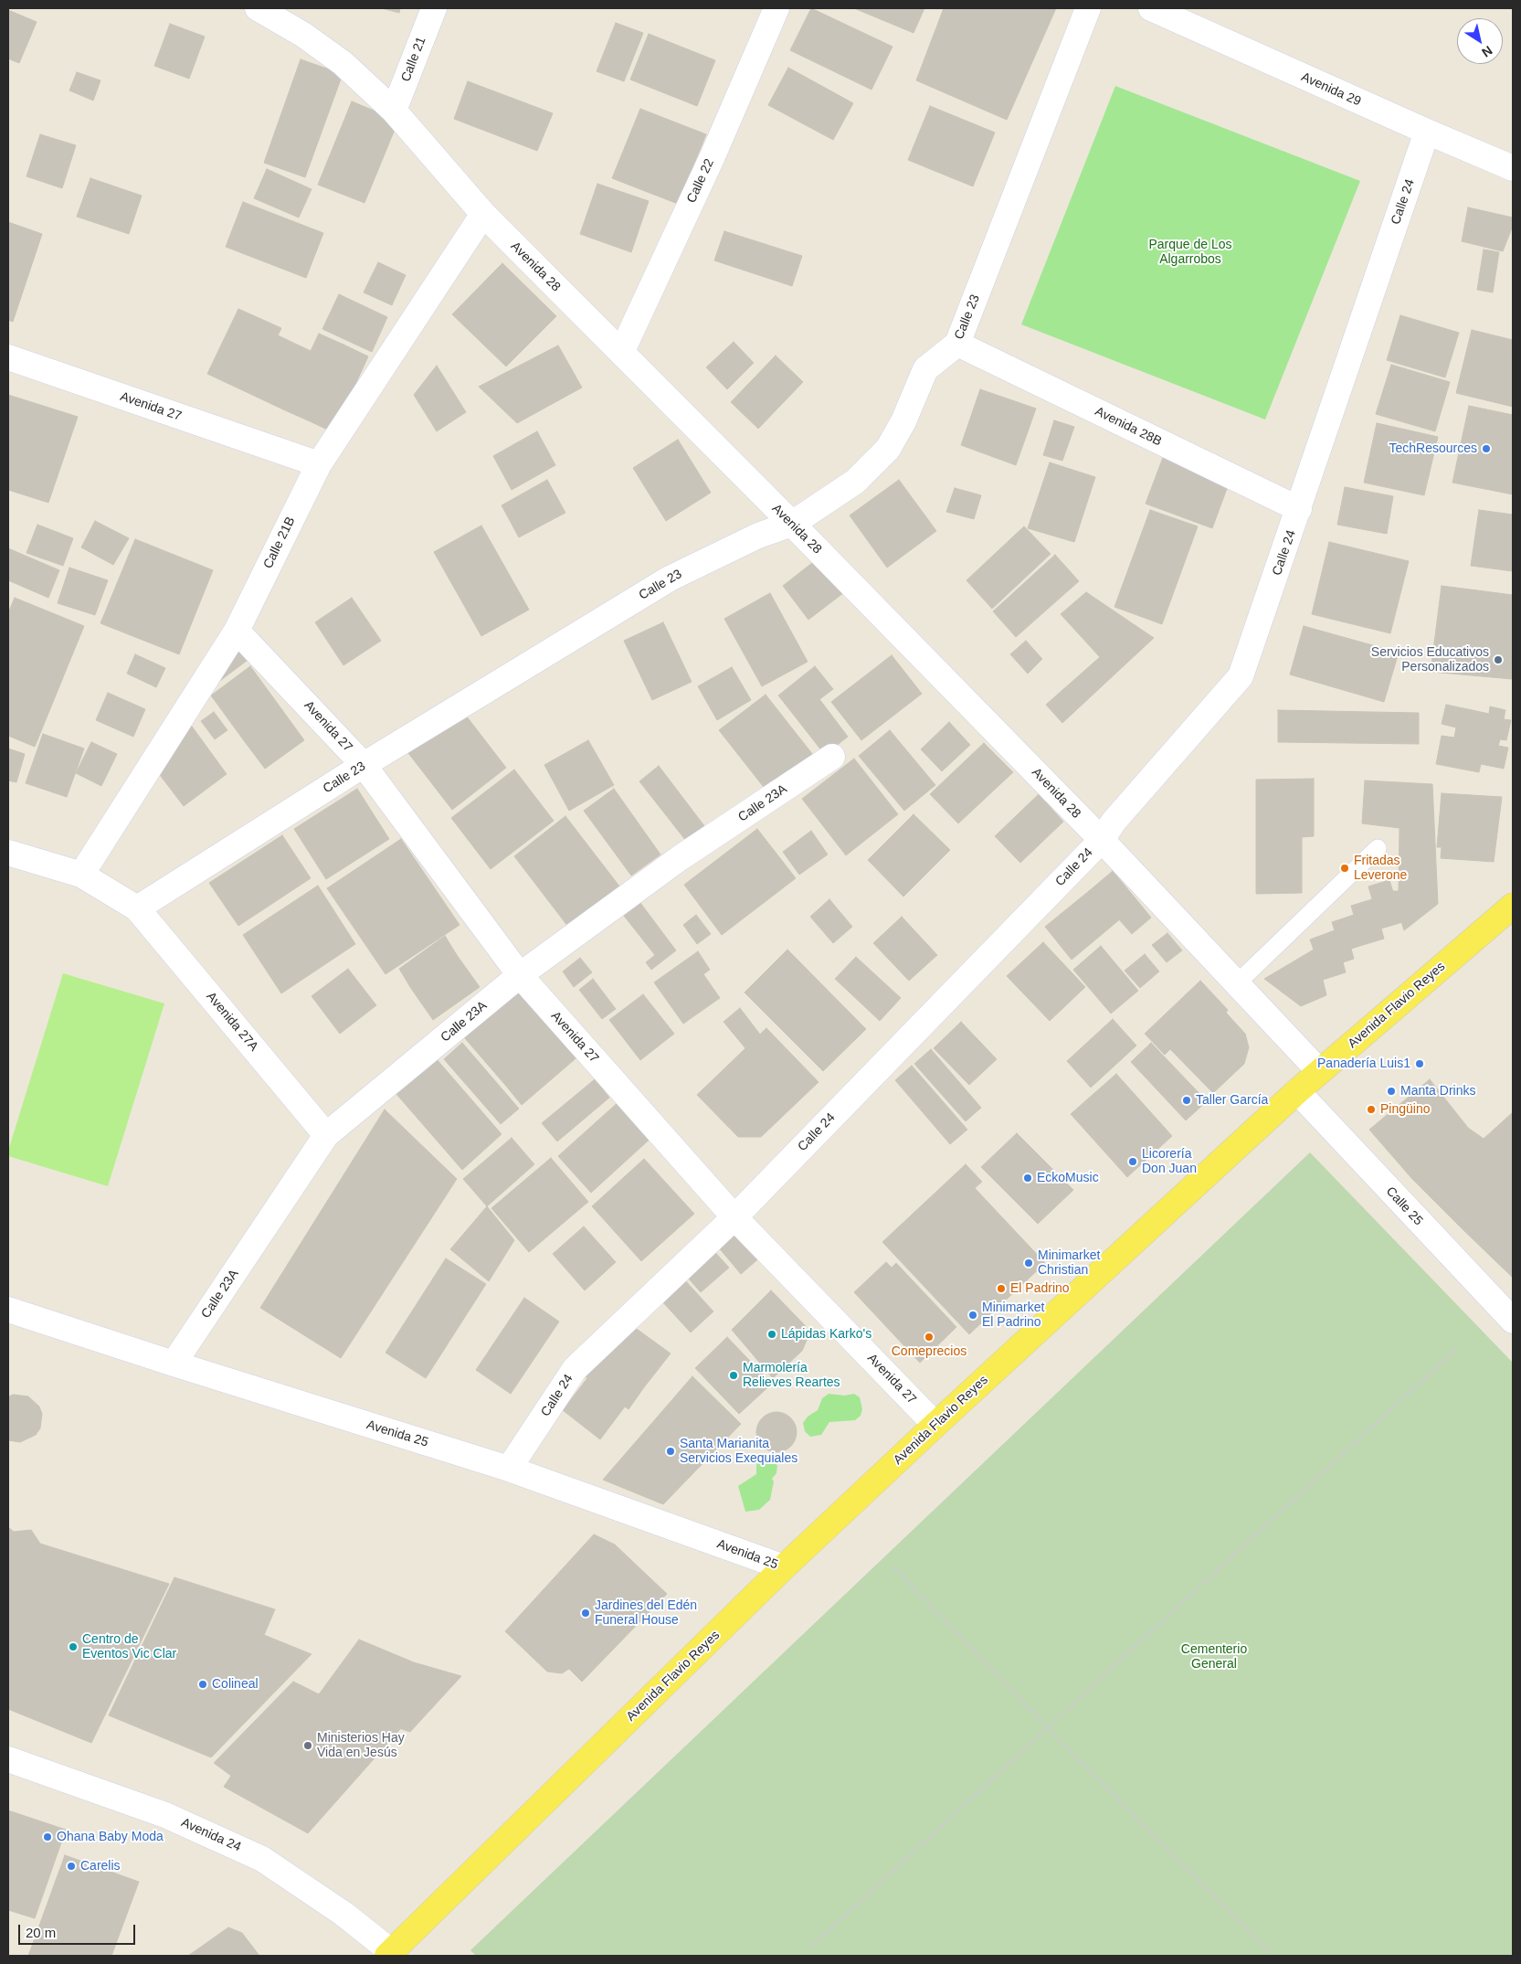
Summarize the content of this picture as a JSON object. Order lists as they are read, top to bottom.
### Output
{
  "streets": {
    "main road": ["Avenida Flavio Reyes"],
    "street": [
      "Calle 21",
      "Avenida 29",
      "Calle 22",
      "Calle 24",
      "Avenida 28",
      "Calle 23",
      "Avenida 27",
      "Avenida 28B",
      "Calle 21B",
      "Calle 23A",
      "Avenida 27A",
      "Calle 25",
      "Avenida 25",
      "Avenida 24"
    ]
  },
  "crossings": [
    ["Calle 21", "Avenida 28"],
    ["Avenida 29", "Calle 24"],
    ["Calle 22", "Avenida 28"],
    ["Calle 24", "Avenida 28"],
    ["Calle 24", "Avenida 27"],
    ["Calle 24", "Avenida 28B"],
    ["Calle 24", "Avenida 25"],
    ["Avenida 28", "Calle 23"],
    ["Avenida 28", "Calle 21B"],
    ["Avenida 28", "Avenida Flavio Reyes"],
    ["Calle 23", "Avenida 27"],
    ["Calle 23", "Avenida 28B"],
    ["Calle 23", "Avenida 27A"],
    ["Avenida 27", "Calle 21B"],
    ["Avenida 27", "Calle 23A"],
    ["Avenida 27", "Avenida Flavio Reyes"],
    ["Calle 23A", "Avenida 27A"],
    ["Calle 23A", "Avenida 25"],
    ["Avenida Flavio Reyes", "Calle 25"],
    ["Avenida Flavio Reyes", "Avenida 25"],
    ["Avenida Flavio Reyes", "Avenida 24"]
  ],
  "parks": ["Parque de Los Algarrobos", "Cementerio General"],
  "places": [
    "TechResources",
    "Servicios Educativos Personalizados",
    "Fritadas Leverone",
    "Panadería Luis1",
    "Manta Drinks",
    "Taller García",
    "Pingüino",
    "Licorería Don Juan",
    "EckoMusic",
    "Minimarket Christian",
    "El Padrino",
    "Minimarket El Padrino",
    "Lápidas Karko's",
    "Comeprecios",
    "Marmolería Relieves Reartes",
    "Santa Marianita Servicios Exequiales",
    "Jardines del Edén Funeral House",
    "Centro de Eventos Vic Clar",
    "Colineal",
    "Ministerios Hay Vida en Jesús",
    "Ohana Baby Moda",
    "Carelis"
  ],
  "scale_bar": "20 m",
  "north": "bottom right"
}
